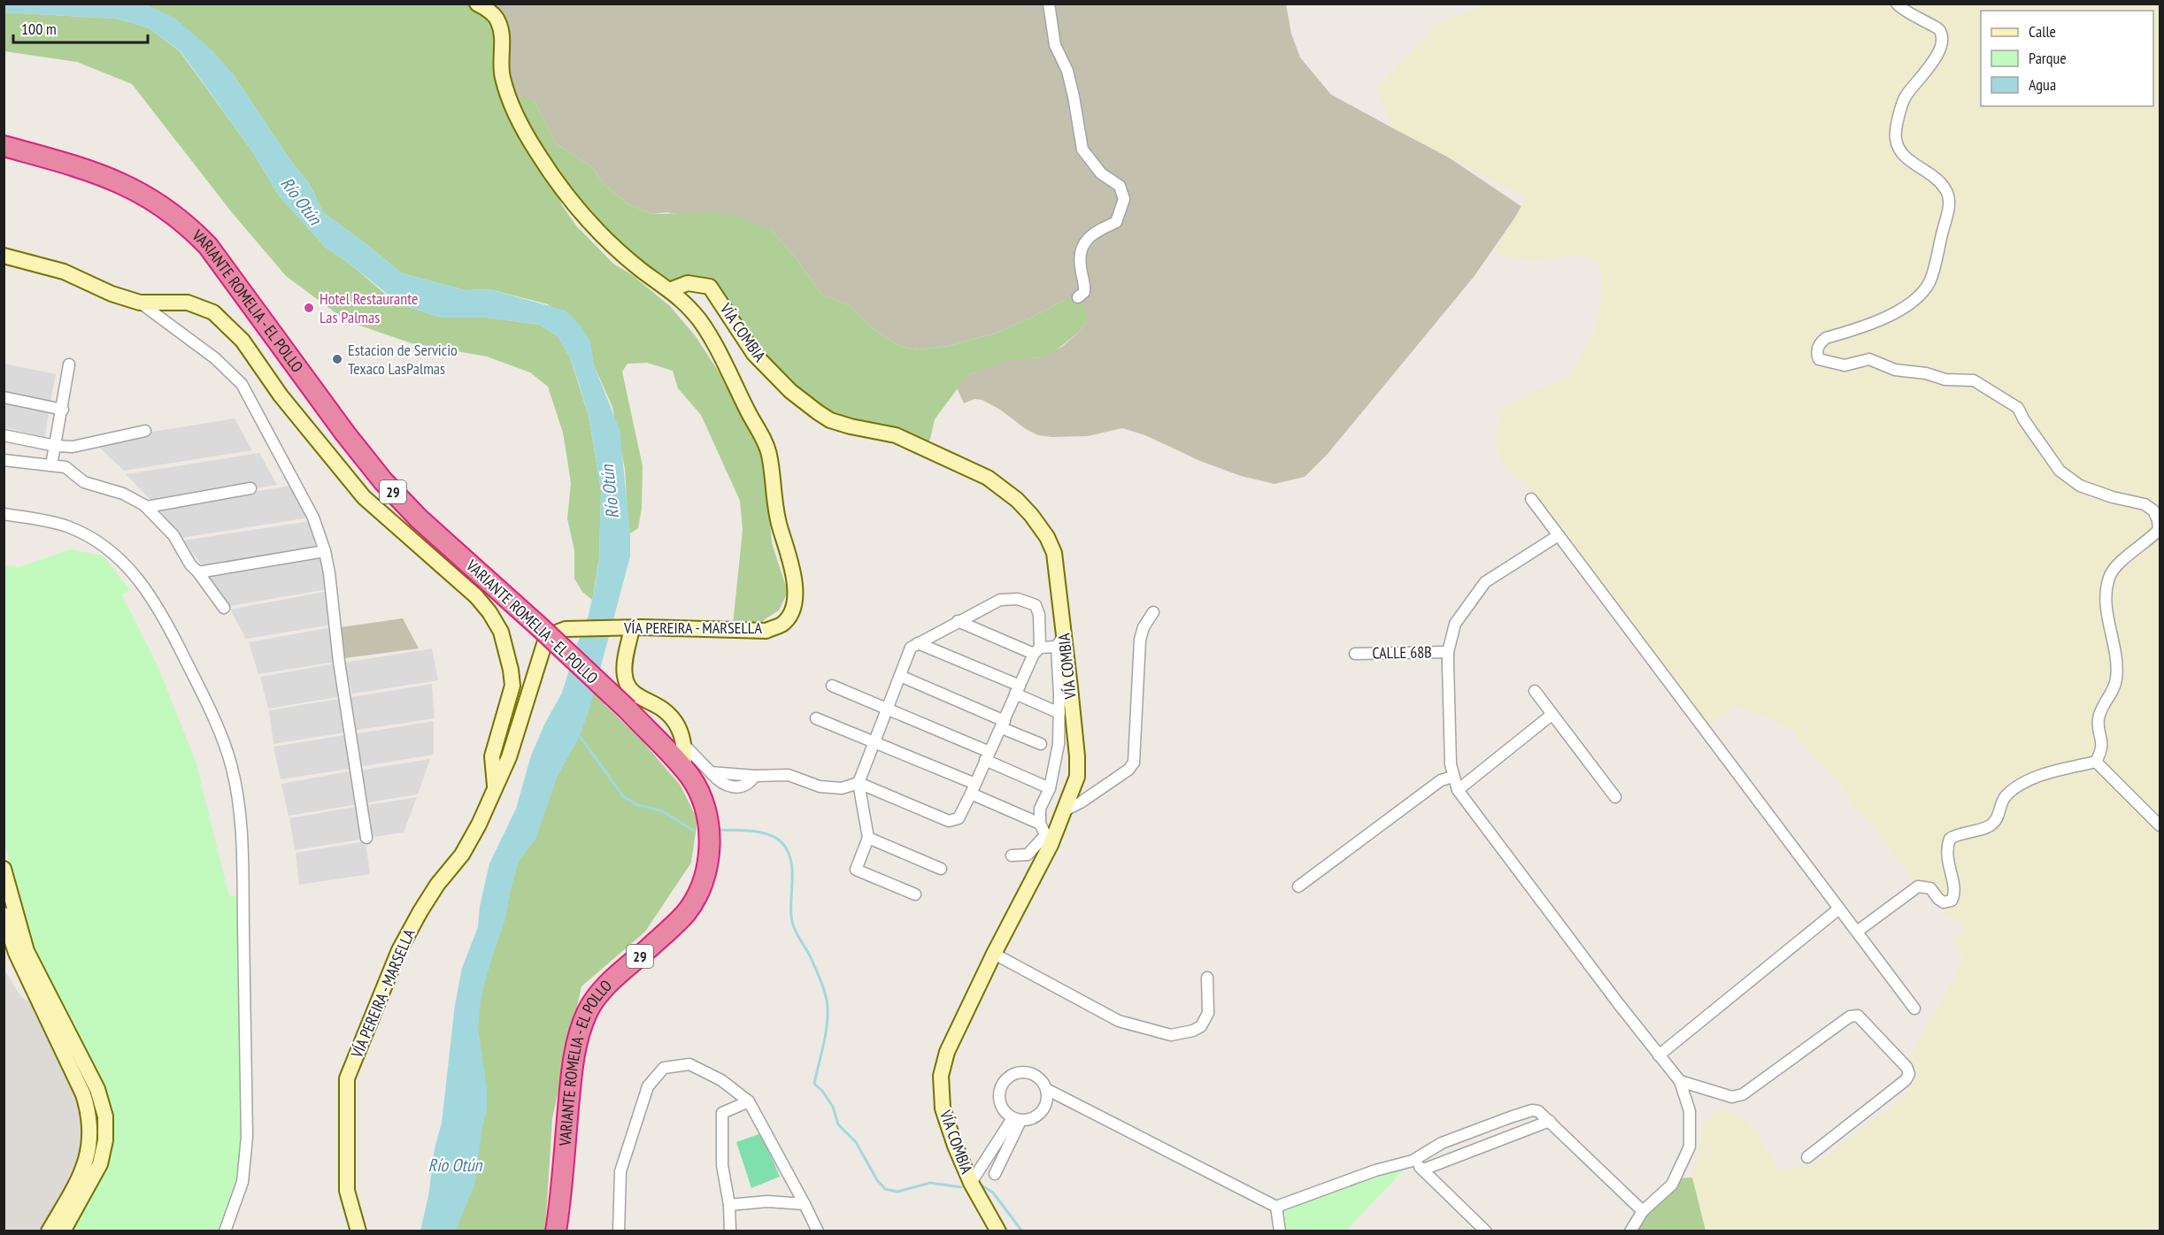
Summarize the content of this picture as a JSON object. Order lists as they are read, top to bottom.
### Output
{
  "streets": {
    "highway": ["VARIANTE ROMELIA - EL POLLO", "29"],
    "main road": ["VÍA COMBIA", "VÍA PEREIRA - MARSELLA"],
    "street": ["CALLE 68B"]
  },
  "crossings": [
    ["VÍA COMBIA", "VÍA PEREIRA - MARSELLA"]
  ],
  "water": ["Río Otún"],
  "places": ["Hotel Restaurante Las Palmas", "Estacion de Servicio Texaco LasPalmas"],
  "legend": ["Calle", "Parque", "Agua"],
  "scale_bar": "100 m"
}
